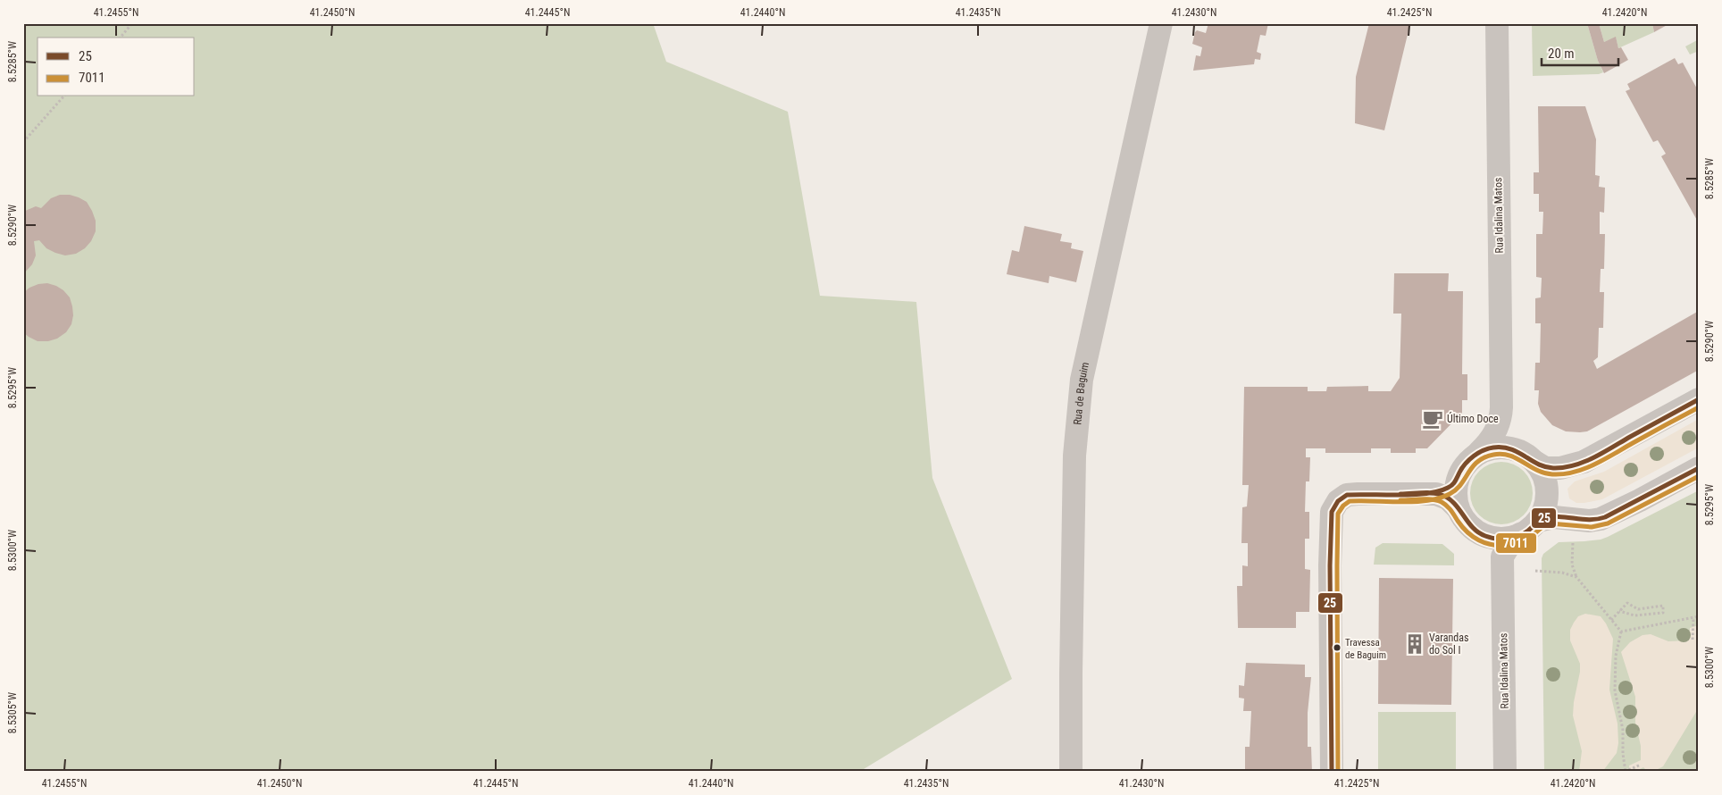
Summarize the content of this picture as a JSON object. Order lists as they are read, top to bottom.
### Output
{
  "streets": {
    "street": ["Rua Idalina Matos", "Rua de Baguim"]
  },
  "places": {
    "cafe": ["Último Doce"],
    "building": ["Varandas do Sol I"],
    "other": ["Travessa de Baguim"]
  },
  "lines": ["transit line 25", "transit line 7011"],
  "legend": ["25", "7011"],
  "scale_bar": "20 m",
  "coordinates": [
    "41.2455°N",
    "41.2450°N",
    "41.2445°N",
    "41.2440°N",
    "41.2435°N",
    "41.2430°N",
    "41.2425°N",
    "41.2420°N",
    "8.5285°W",
    "8.5290°W",
    "8.5295°W",
    "8.5300°W",
    "8.5305°W"
  ]
}
